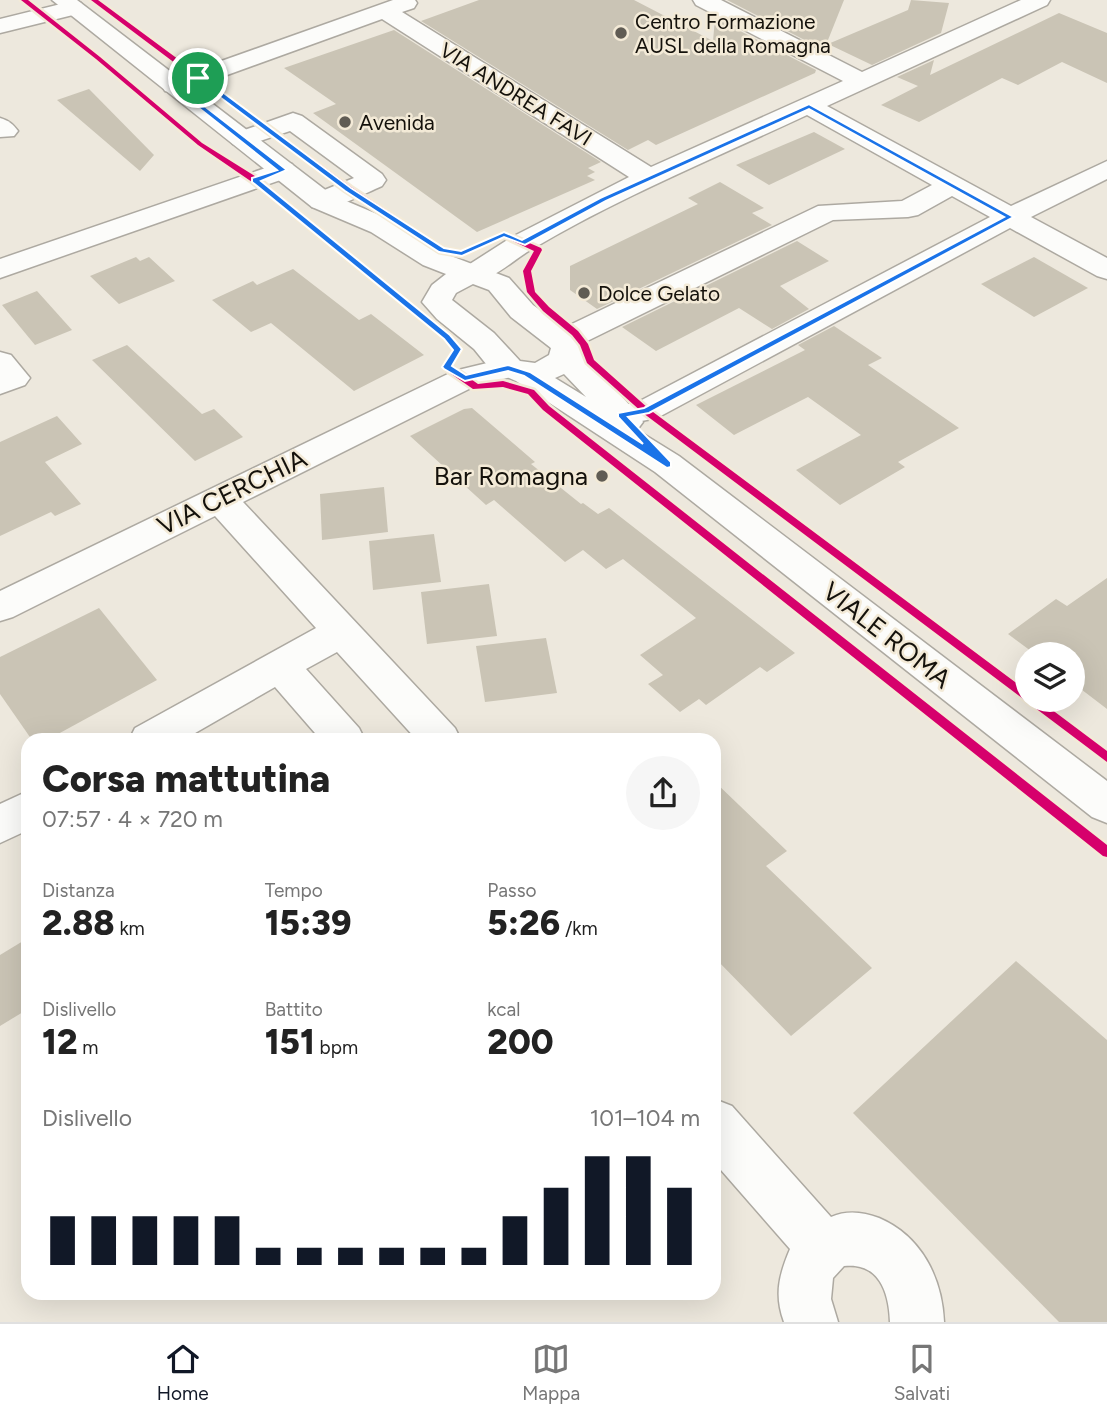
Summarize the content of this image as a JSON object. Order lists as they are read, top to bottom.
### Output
{
  "streets": {
    "street": ["VIA ANDREA FAVI", "VIA CERCHIA", "VIALE ROMA"]
  },
  "crossings": [
    ["VIA CERCHIA", "VIALE ROMA"]
  ],
  "places": [
    "Centro Formazione AUSL della Romagna",
    "Avenida",
    "Dolce Gelato",
    "Bar Romagna"
  ],
  "page": {
    "heading": ["Corsa mattutina", "07:57 · 4 × 720 m"],
    "stats": [
      ["Distanza", "2.88 km"],
      ["Tempo", "15:39"],
      ["Passo", "5:26 /km"],
      ["Dislivello", "12 m"],
      ["Battito", "151 bpm"],
      ["kcal", "200"]
    ],
    "chart": ["Dislivello", "101–104 m"],
    "tabs": ["Home", "Mappa", "Salvati"]
  }
}
